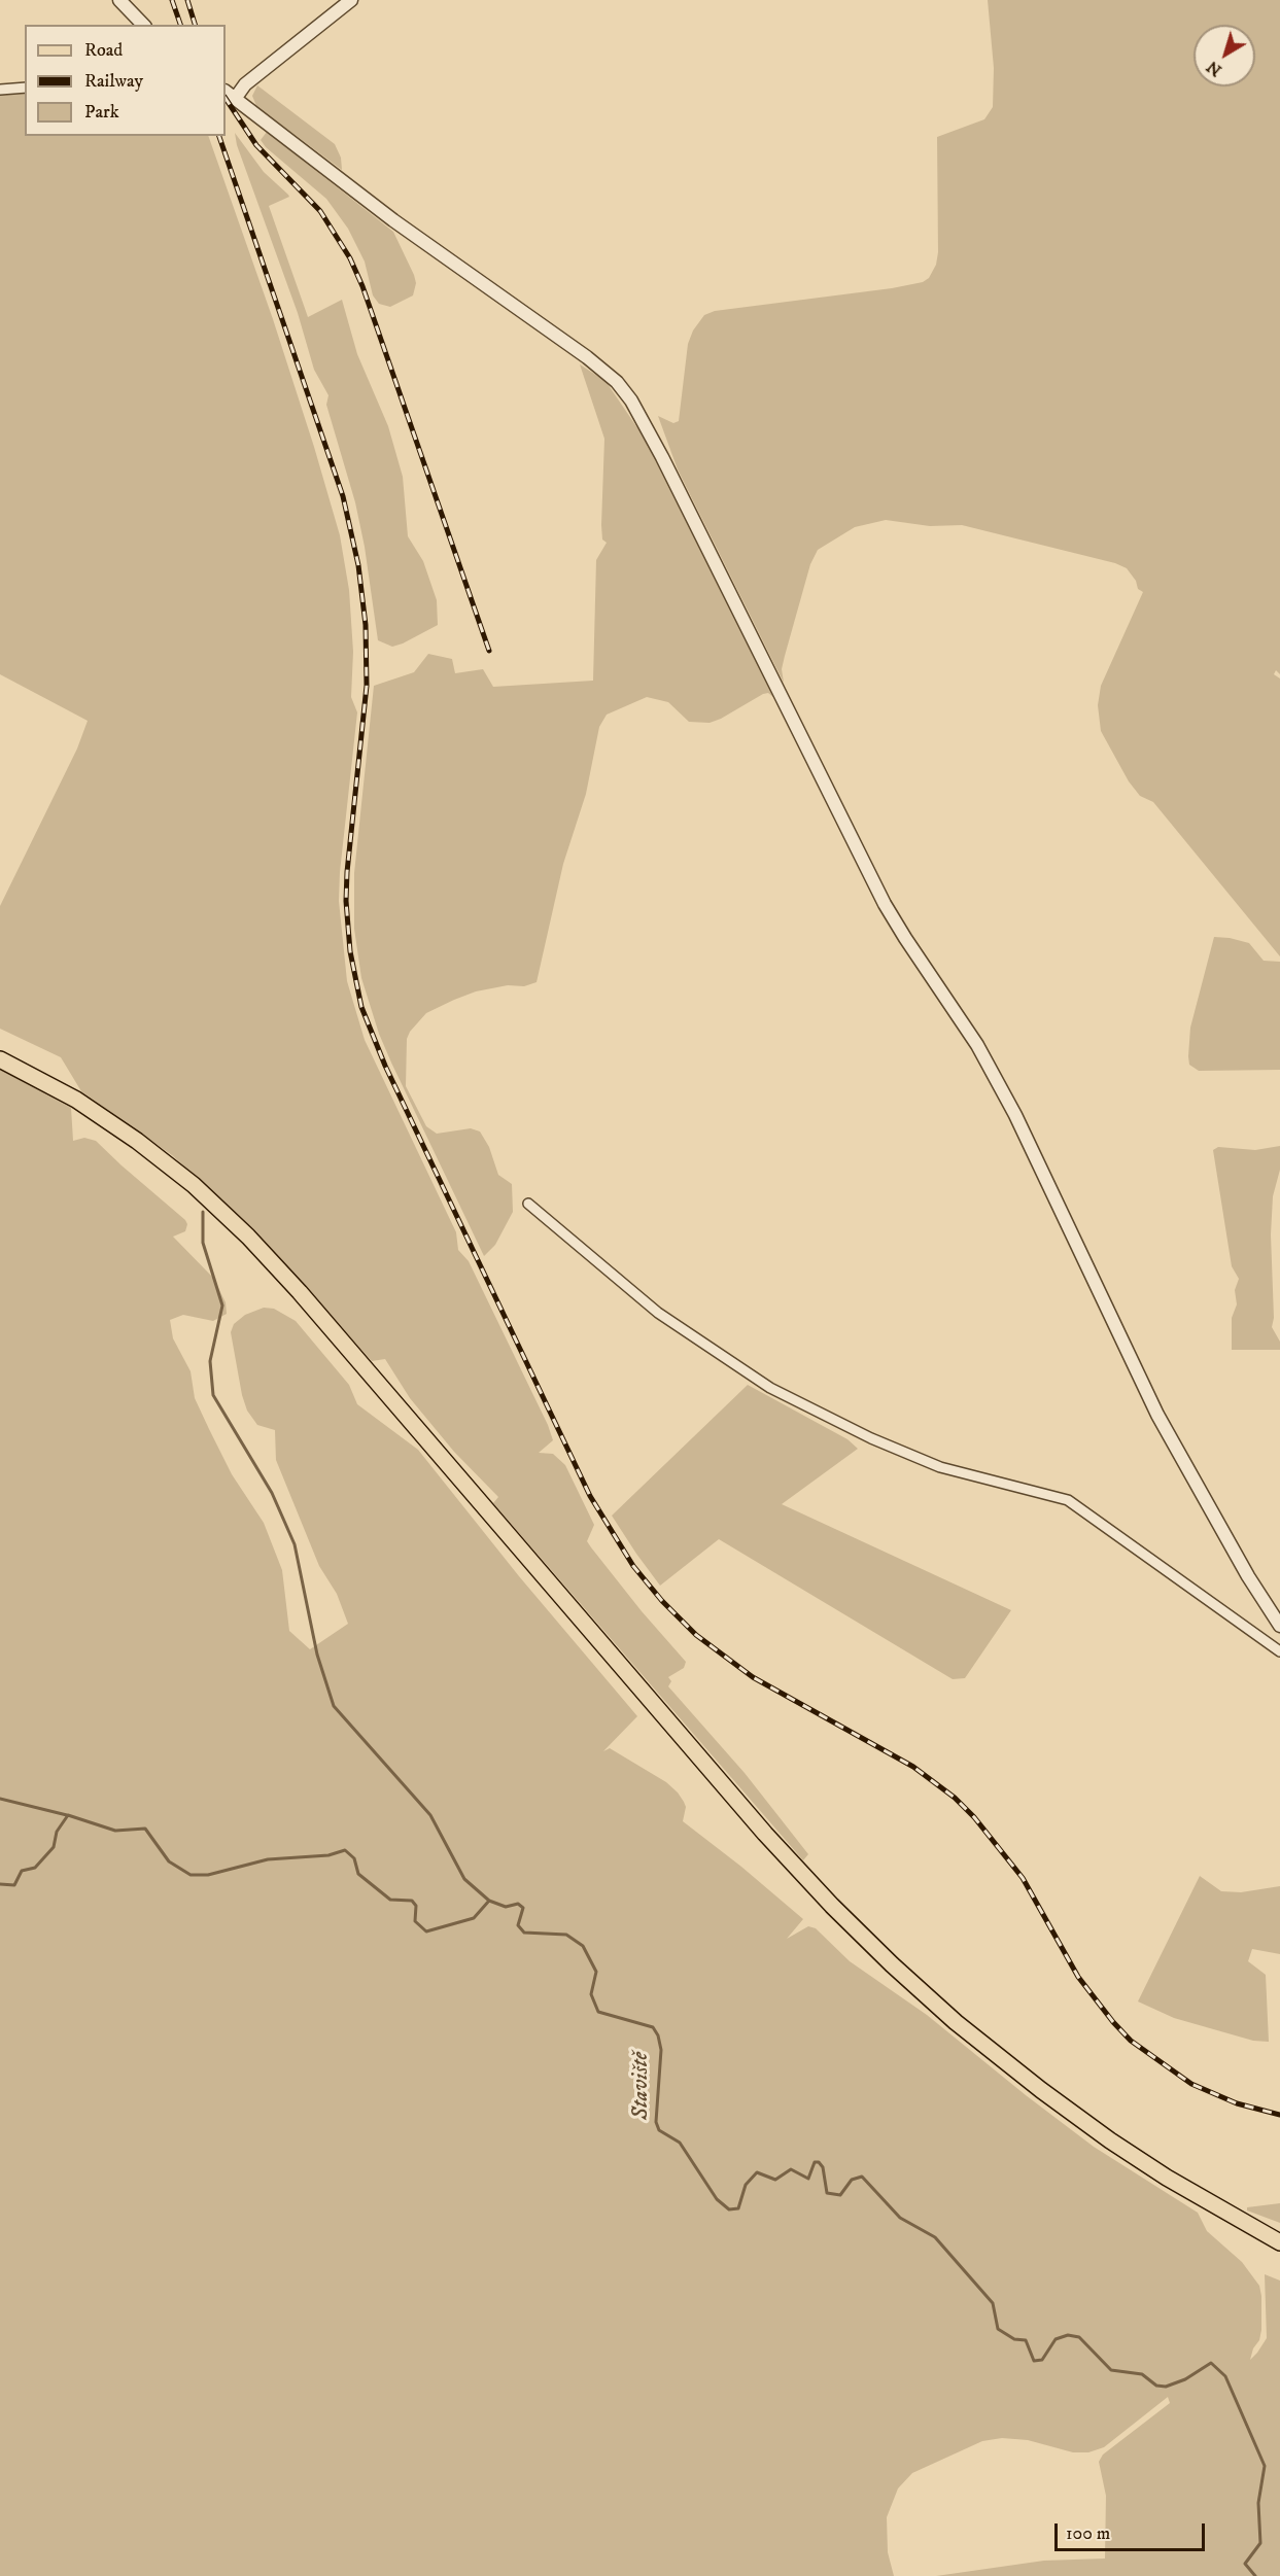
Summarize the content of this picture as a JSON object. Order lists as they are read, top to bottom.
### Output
{
  "water": ["Staviště"],
  "legend": ["Road", "Railway", "Park"],
  "scale_bar": "100 m",
  "north": "bottom left"
}
